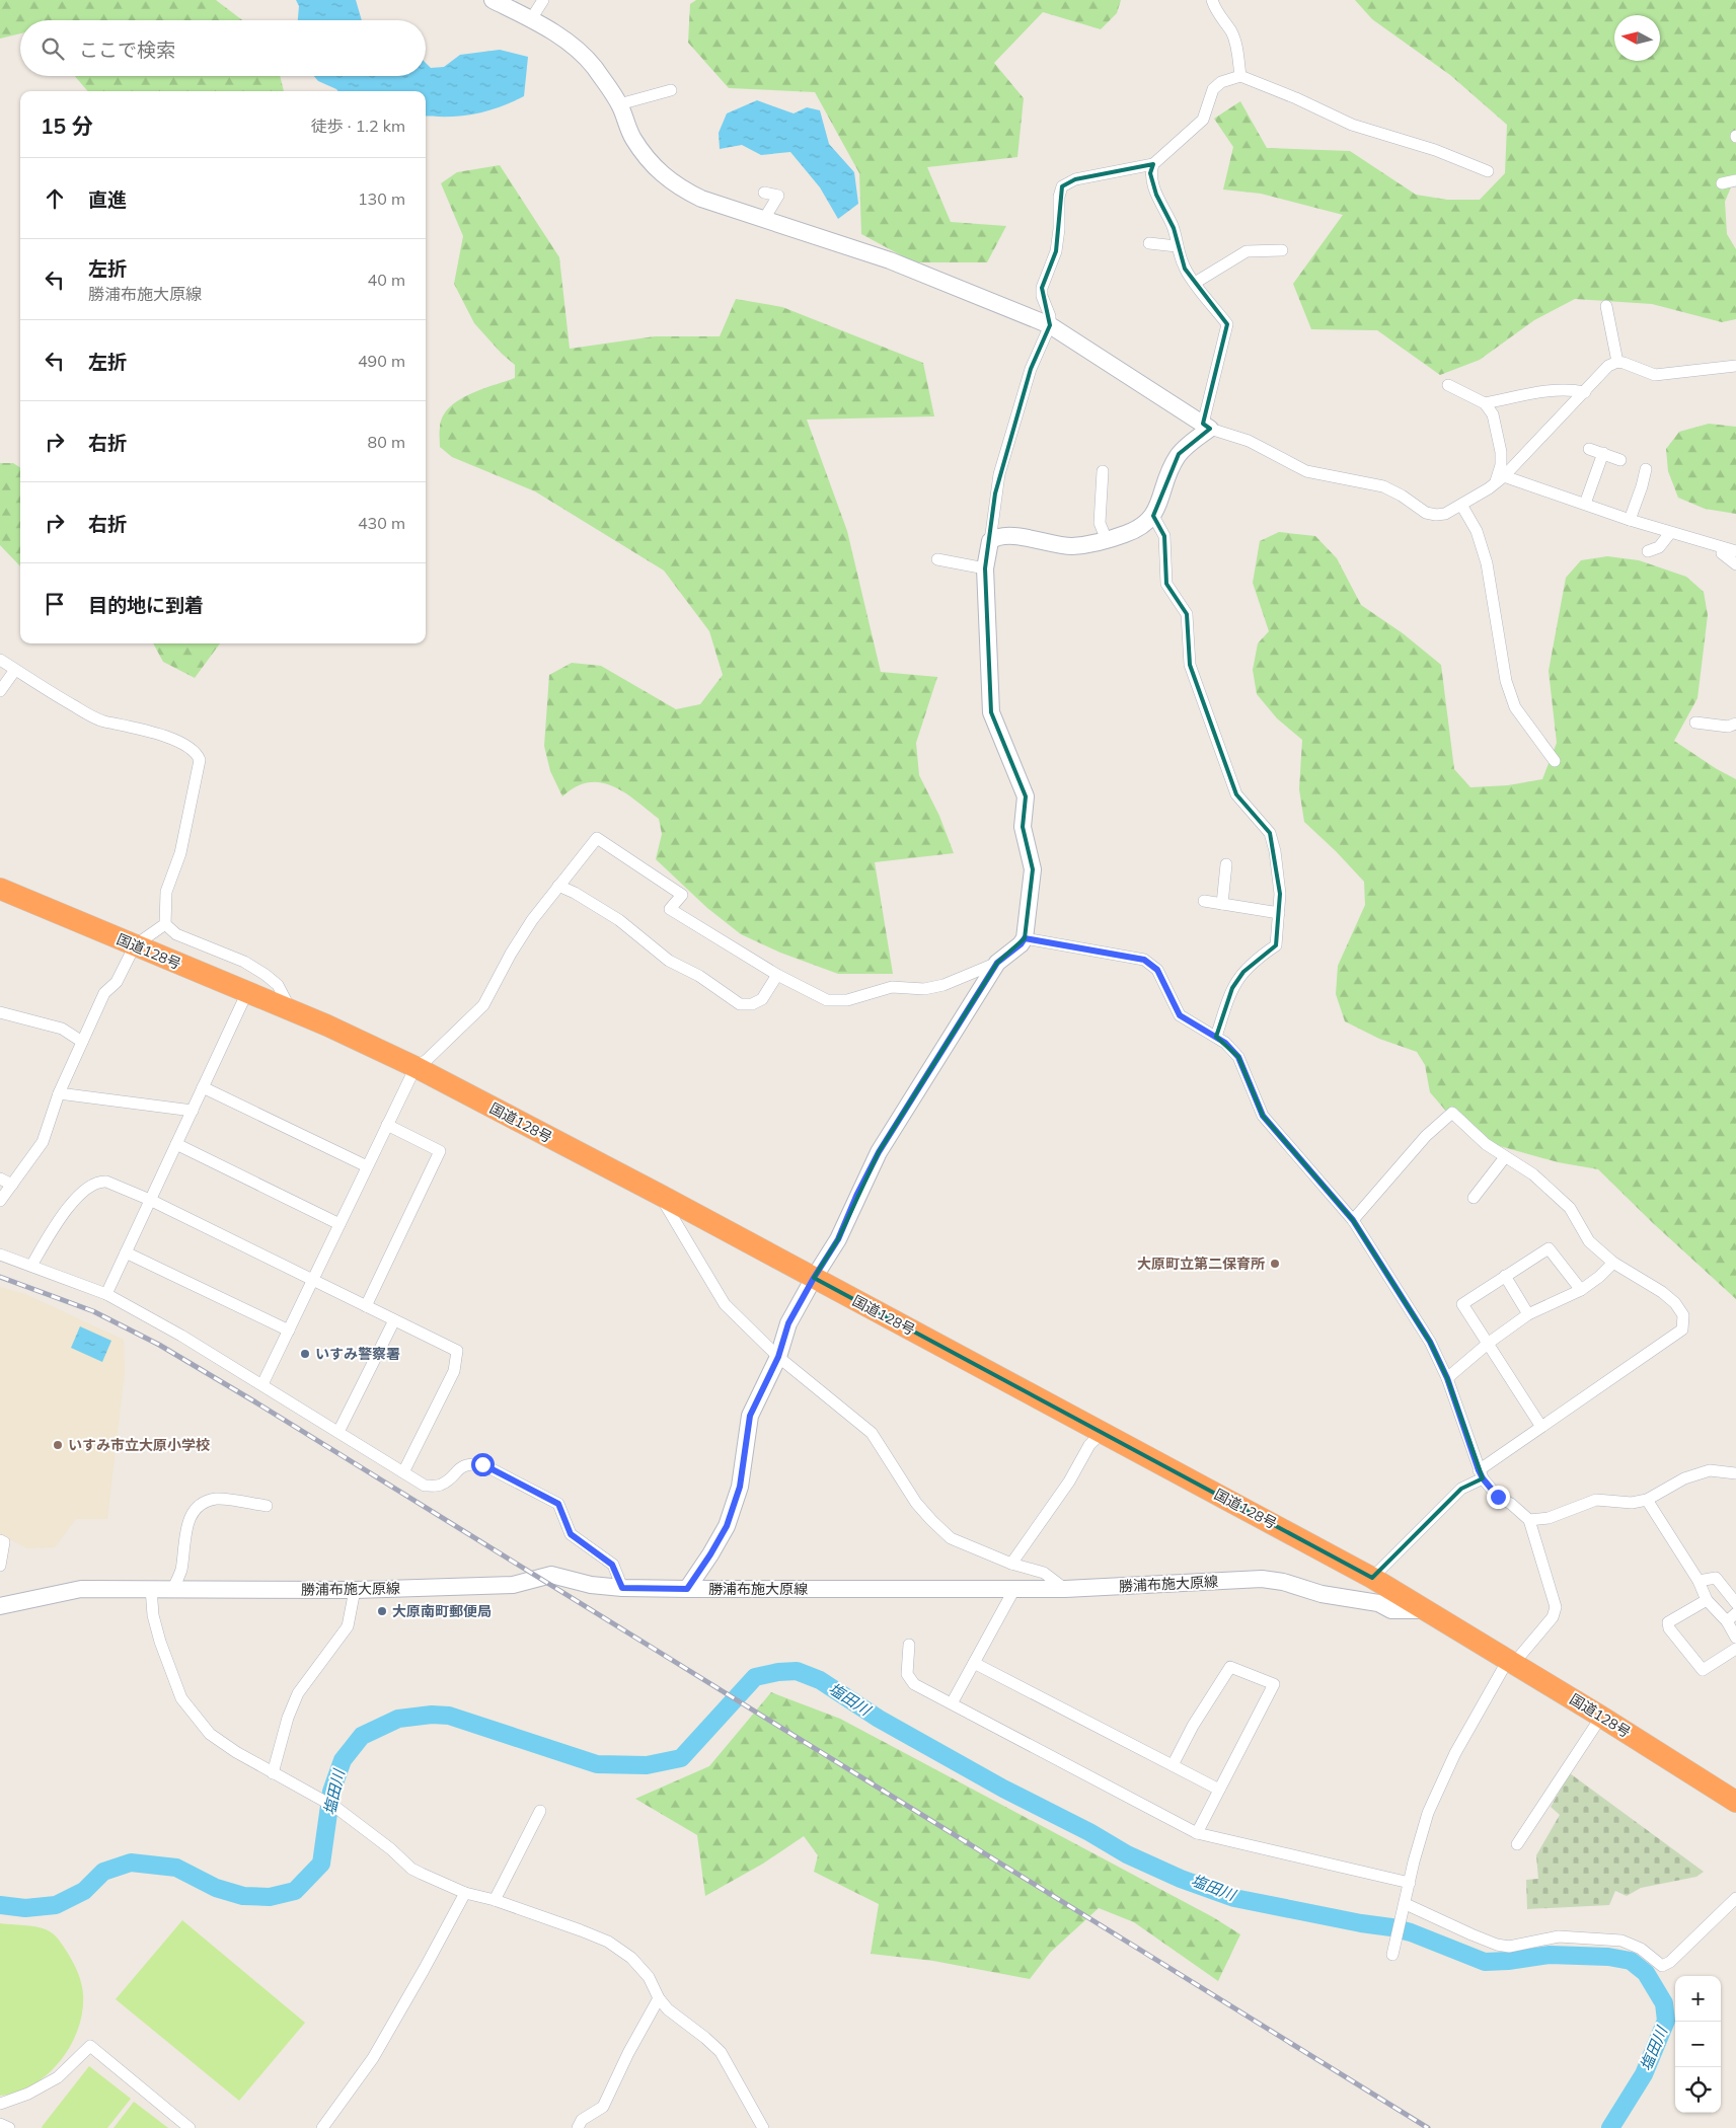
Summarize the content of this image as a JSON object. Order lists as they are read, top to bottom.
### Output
{
  "streets": {
    "highway": ["国道128号"],
    "street": ["勝浦布施大原線"]
  },
  "crossings": [
    ["国道128号", "勝浦布施大原線"]
  ],
  "water": ["塩田川"],
  "places": [
    "大原町立第二保育所",
    "いすみ警察署",
    "いすみ市立大原小学校",
    "大原南町郵便局"
  ],
  "north": "left",
  "page": {
    "search": "ここで検索",
    "heading": ["15 分", "徒歩 · 1.2 km"],
    "list": [
      ["直進", "130 m"],
      ["左折", "勝浦布施大原線", "40 m"],
      ["左折", "490 m"],
      ["右折", "80 m"],
      ["右折", "430 m"],
      "目的地に到着"
    ],
    "map_buttons": ["+", "−"]
  }
}
